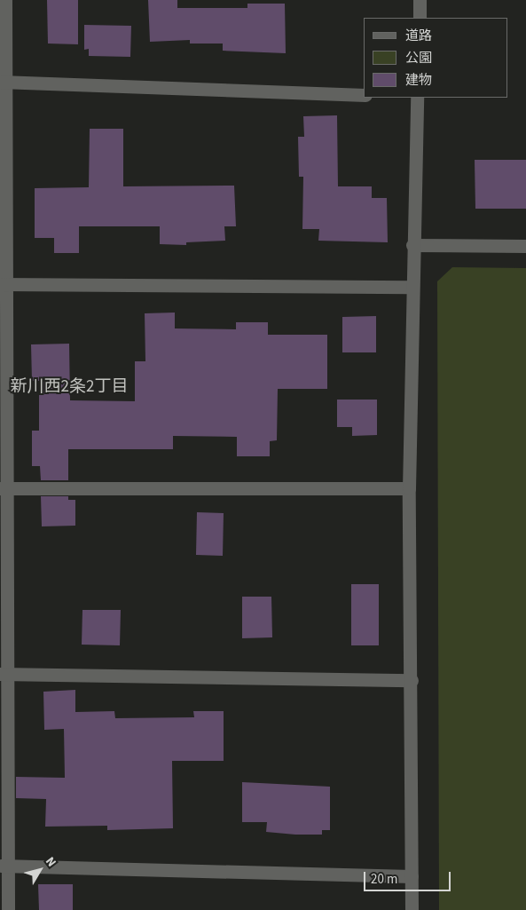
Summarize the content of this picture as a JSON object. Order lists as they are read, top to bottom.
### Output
{
  "districts": ["新川西2条2丁目"],
  "legend": ["道路", "公園", "建物"],
  "scale_bar": "20 m",
  "north": "top right"
}
